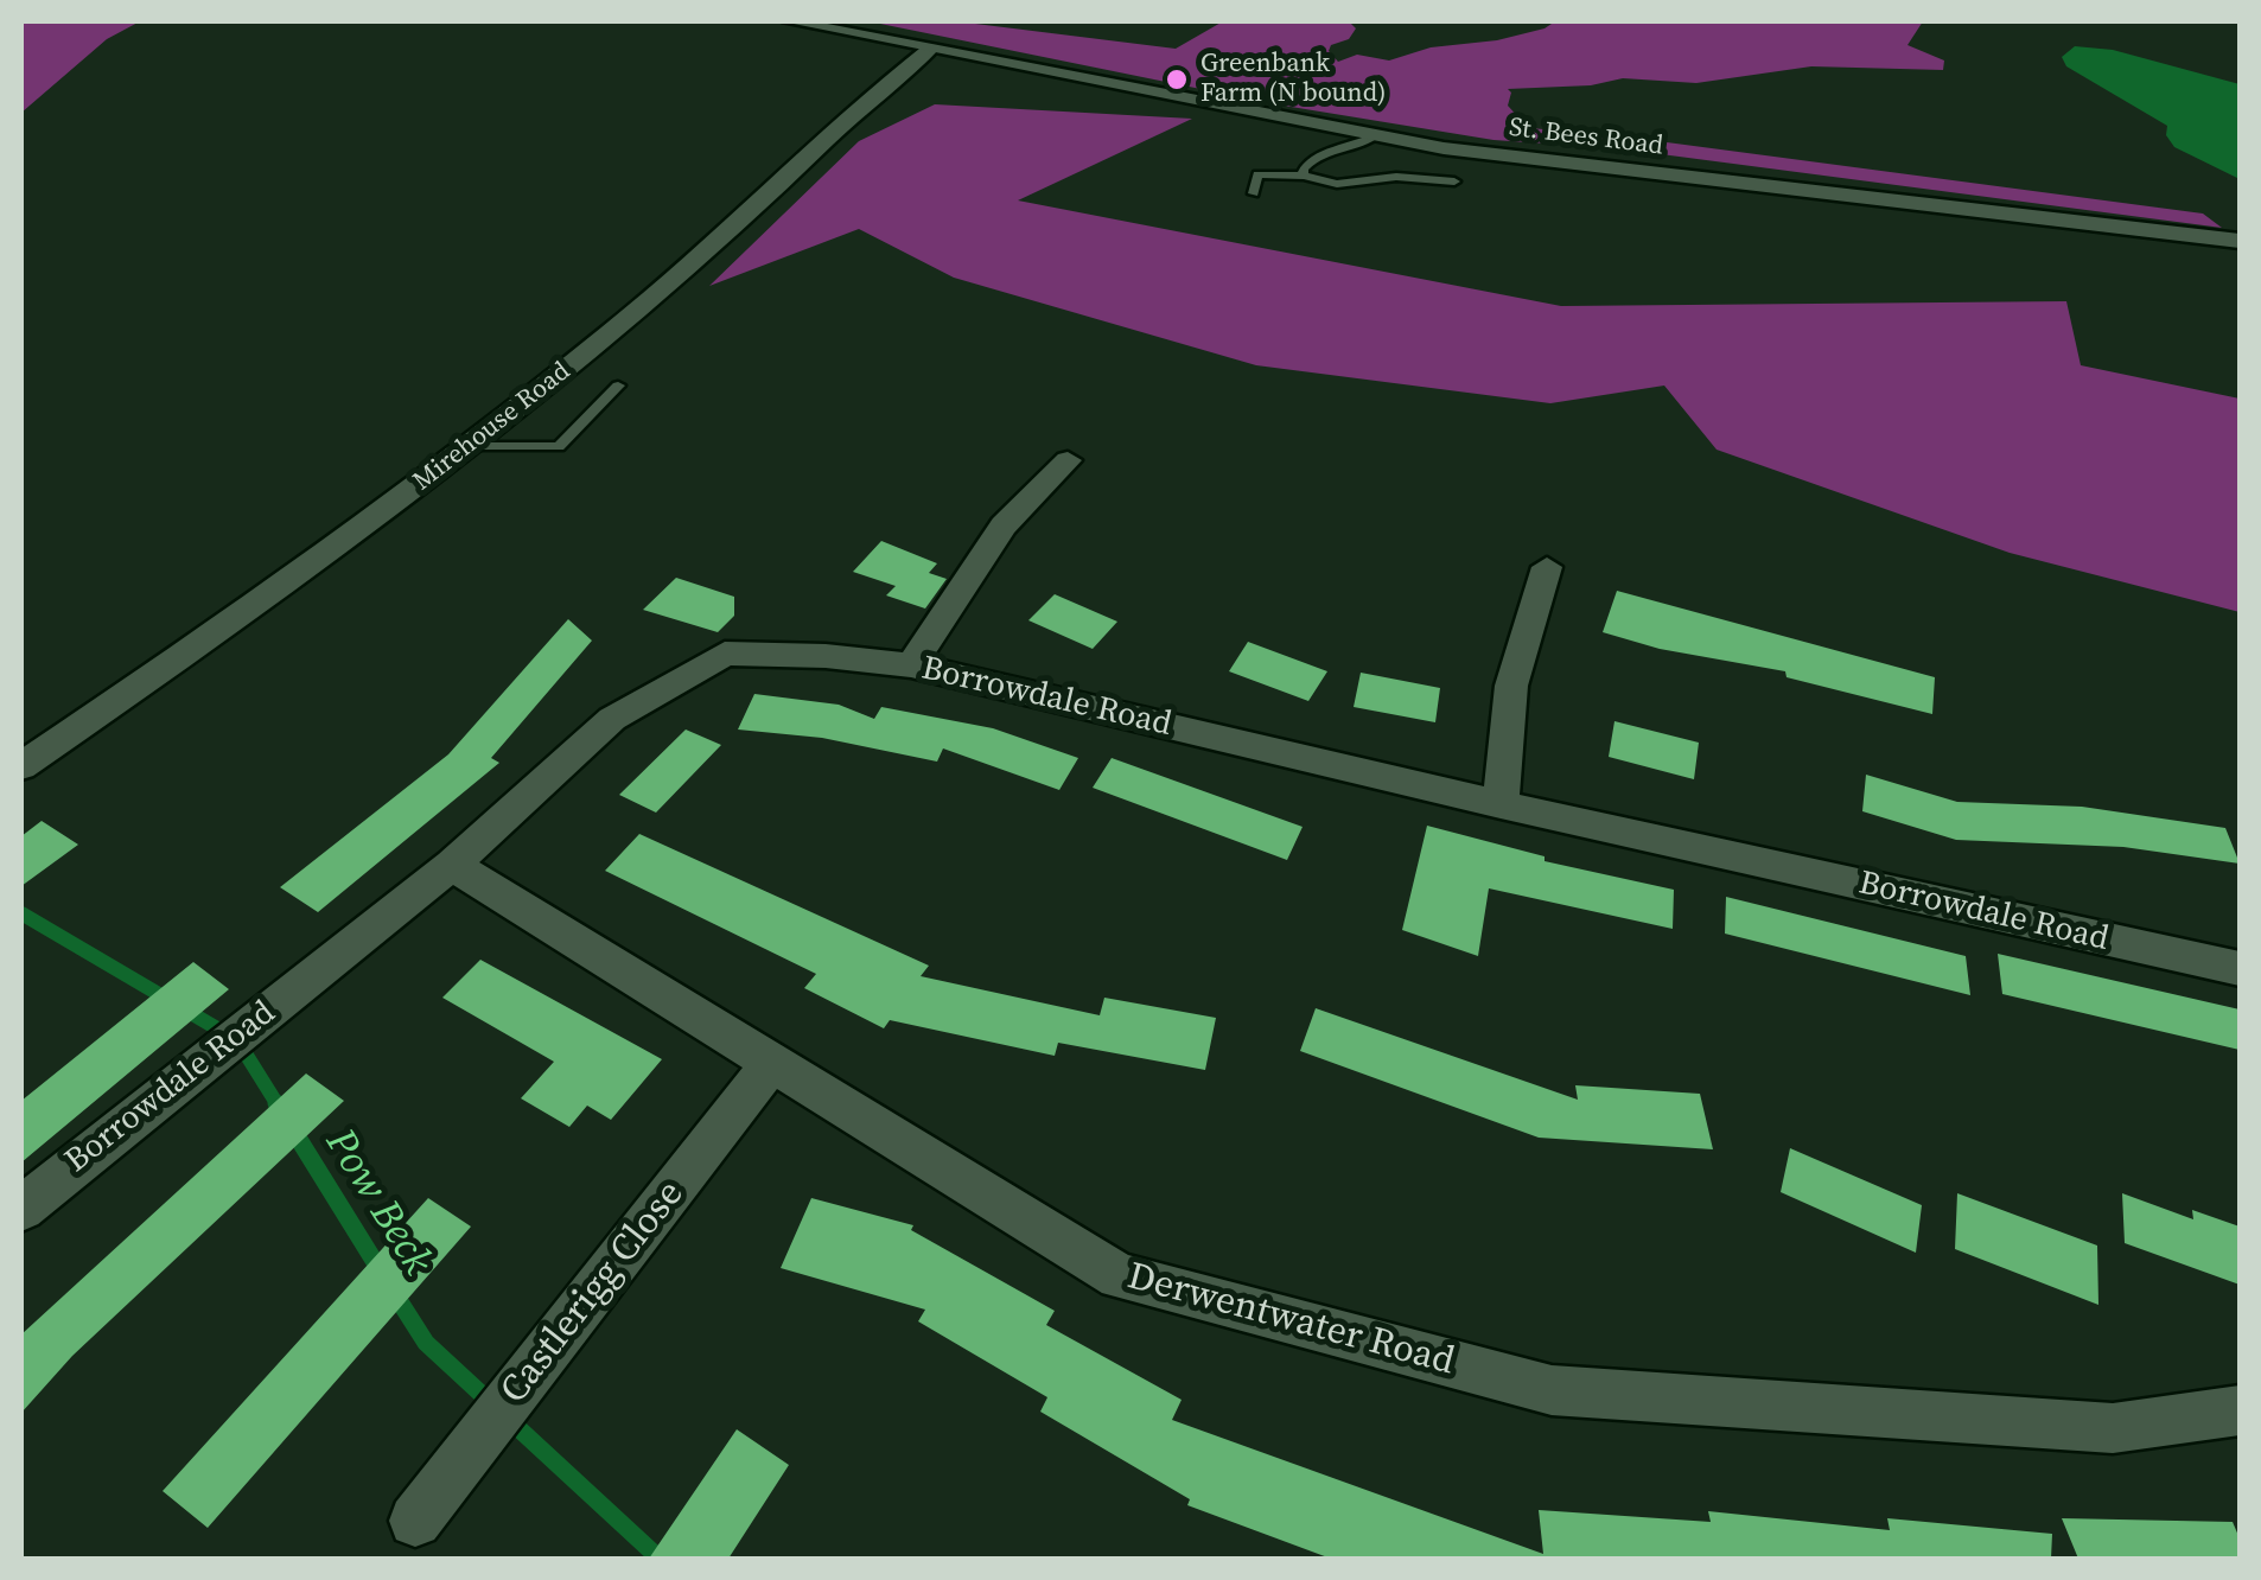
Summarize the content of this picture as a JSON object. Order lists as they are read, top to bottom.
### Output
{
  "streets": {
    "street": [
      "St. Bees Road",
      "Mirehouse Road",
      "Borrowdale Road",
      "Castlerigg Close",
      "Derwentwater Road"
    ]
  },
  "crossings": [
    ["St. Bees Road", "Mirehouse Road"],
    ["Borrowdale Road", "Derwentwater Road"],
    ["Castlerigg Close", "Derwentwater Road"]
  ],
  "water": ["Pow Beck"],
  "places": ["Greenbank Farm (N bound)"]
}
